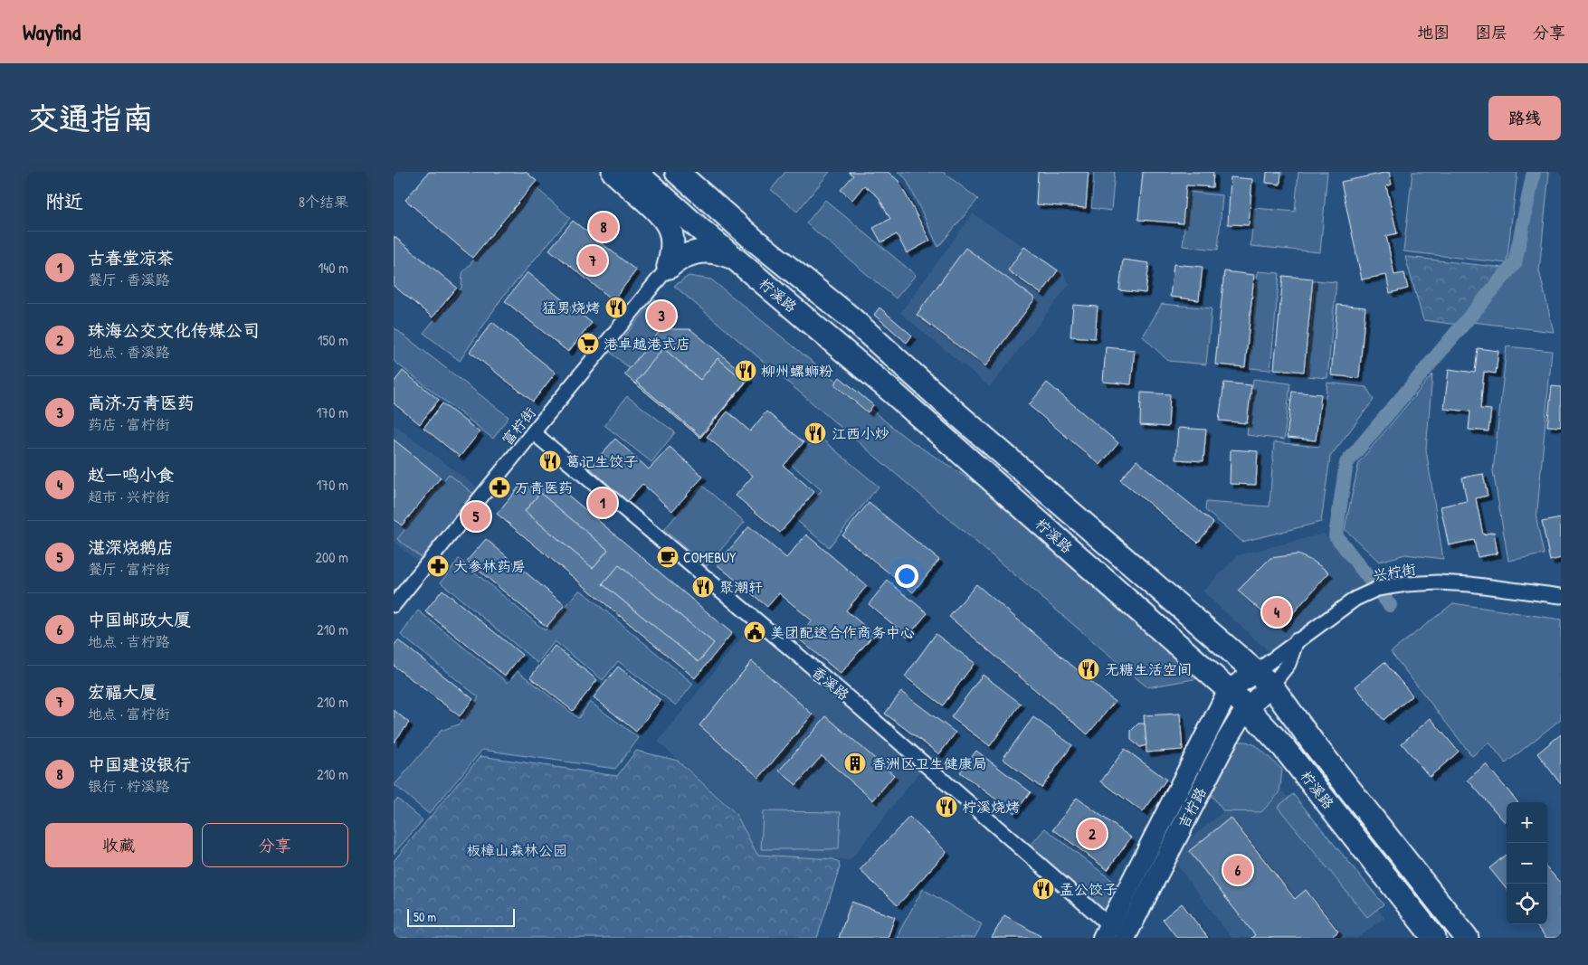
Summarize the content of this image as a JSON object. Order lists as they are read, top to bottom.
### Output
{
  "streets": {
    "main road": ["柠溪路", "吉柠路"],
    "street": ["富柠街", "兴柠街", "香溪路"]
  },
  "crossings": [
    ["柠溪路", "兴柠街"],
    ["柠溪路", "吉柠路"],
    ["富柠街", "香溪路"],
    ["兴柠街", "吉柠路"],
    ["香溪路", "吉柠路"]
  ],
  "parks": ["板樟山森林公园"],
  "places": {
    "restaurant": [
      "猛男烧烤",
      "柳州螺蛳粉",
      "江西小炒",
      "葛记生饺子",
      "聚潮轩",
      "无糖生活空间",
      "柠溪烧烤",
      "孟公饺子"
    ],
    "supermarket": ["港卓越港式店"],
    "pharmacy": ["万青医药", "大参林药房"],
    "cafe": ["COMEBUY"],
    "public building": ["美团配送合作商务中心"],
    "building": ["香洲区卫生健康局"]
  },
  "scale_bar": "50 m",
  "page": {
    "header": "Wayfind",
    "nav": ["地图", "图层", "分享"],
    "buttons": [
      "路线",
      ["收藏", "分享"]
    ],
    "title": "交通指南",
    "heading": ["附近", "8个结果"],
    "pins": [
      "8",
      "7",
      "3",
      "1",
      "5",
      "4",
      "2",
      "6"
    ],
    "list": [
      {
        "mark": "1",
        "name": "古春堂凉茶",
        "note": "餐厅 · 香溪路",
        "value": "140 m"
      },
      {
        "mark": "2",
        "name": "珠海公交文化传媒公司",
        "note": "地点 · 香溪路",
        "value": "150 m"
      },
      {
        "mark": "3",
        "name": "高济·万青医药",
        "note": "药店 · 富柠街",
        "value": "170 m"
      },
      {
        "mark": "4",
        "name": "赵一鸣小食",
        "note": "超市 · 兴柠街",
        "value": "170 m"
      },
      {
        "mark": "5",
        "name": "湛深烧鹅店",
        "note": "餐厅 · 富柠街",
        "value": "200 m"
      },
      {
        "mark": "6",
        "name": "中国邮政大厦",
        "note": "地点 · 吉柠路",
        "value": "210 m"
      },
      {
        "mark": "7",
        "name": "宏福大厦",
        "note": "地点 · 富柠街",
        "value": "210 m"
      },
      {
        "mark": "8",
        "name": "中国建设银行",
        "note": "银行 · 柠溪路",
        "value": "210 m"
      }
    ],
    "map_buttons": ["+", "−"],
    "scale": "50 m"
  }
}
